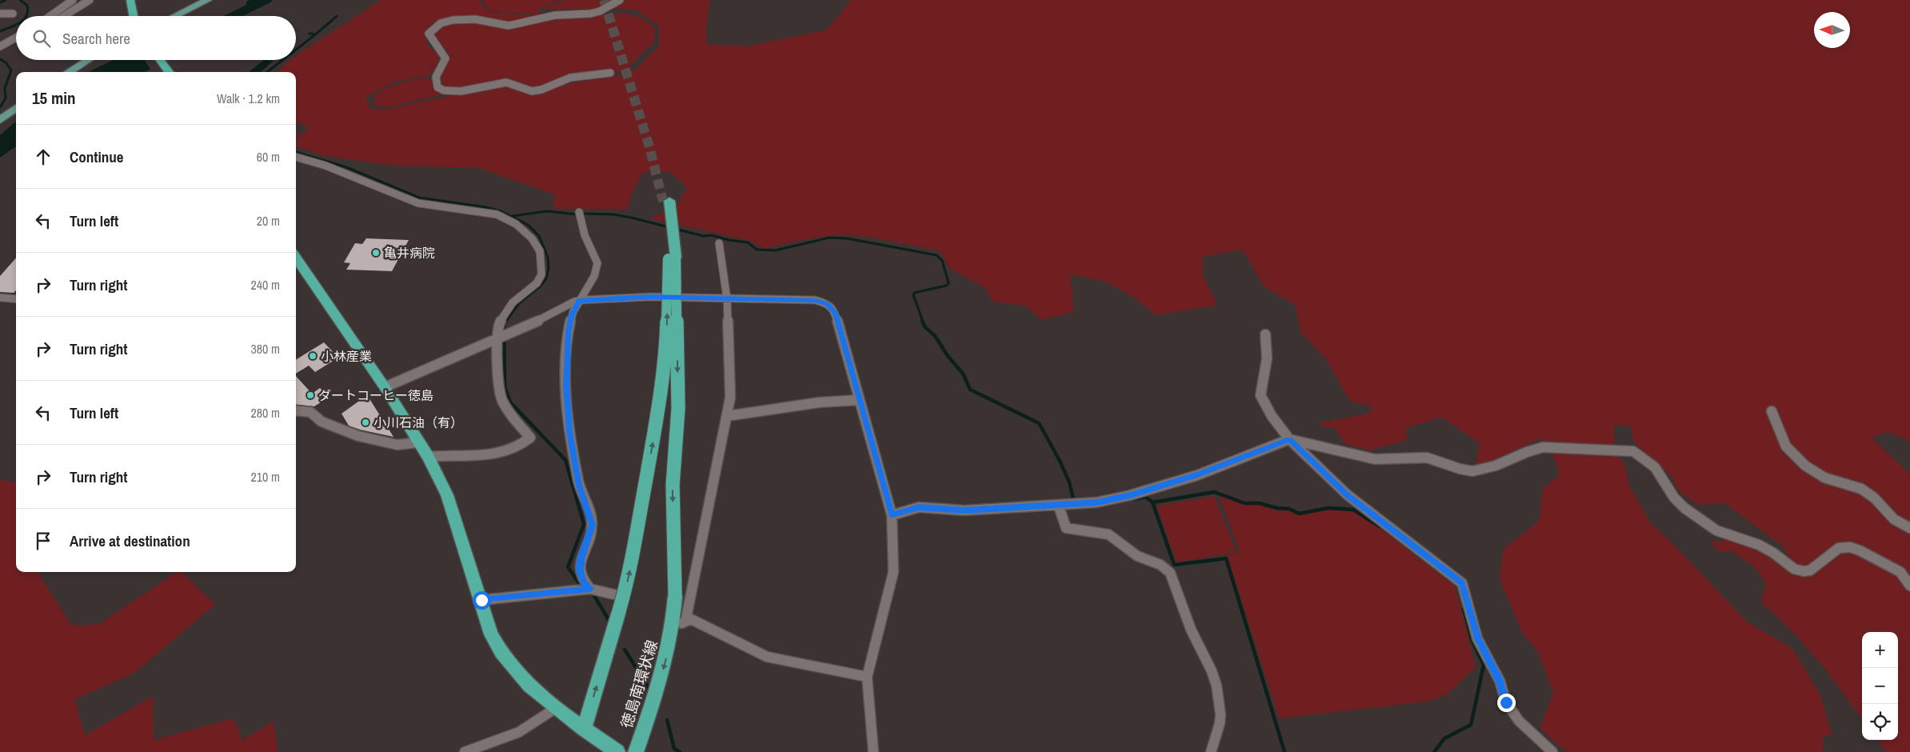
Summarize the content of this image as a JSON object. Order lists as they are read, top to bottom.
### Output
{
  "streets": {
    "highway": ["徳島南環状線"]
  },
  "places": [
    "亀井病院",
    "小林産業",
    "ダートコーヒー徳島",
    "小川石油（有）"
  ],
  "north": "left",
  "page": {
    "search": "Search here",
    "heading": ["15 min", "Walk · 1.2 km"],
    "list": [
      ["Continue", "60 m"],
      ["Turn left", "20 m"],
      ["Turn right", "240 m"],
      ["Turn right", "380 m"],
      ["Turn left", "280 m"],
      ["Turn right", "210 m"],
      "Arrive at destination"
    ],
    "map_buttons": ["+", "−"]
  }
}
